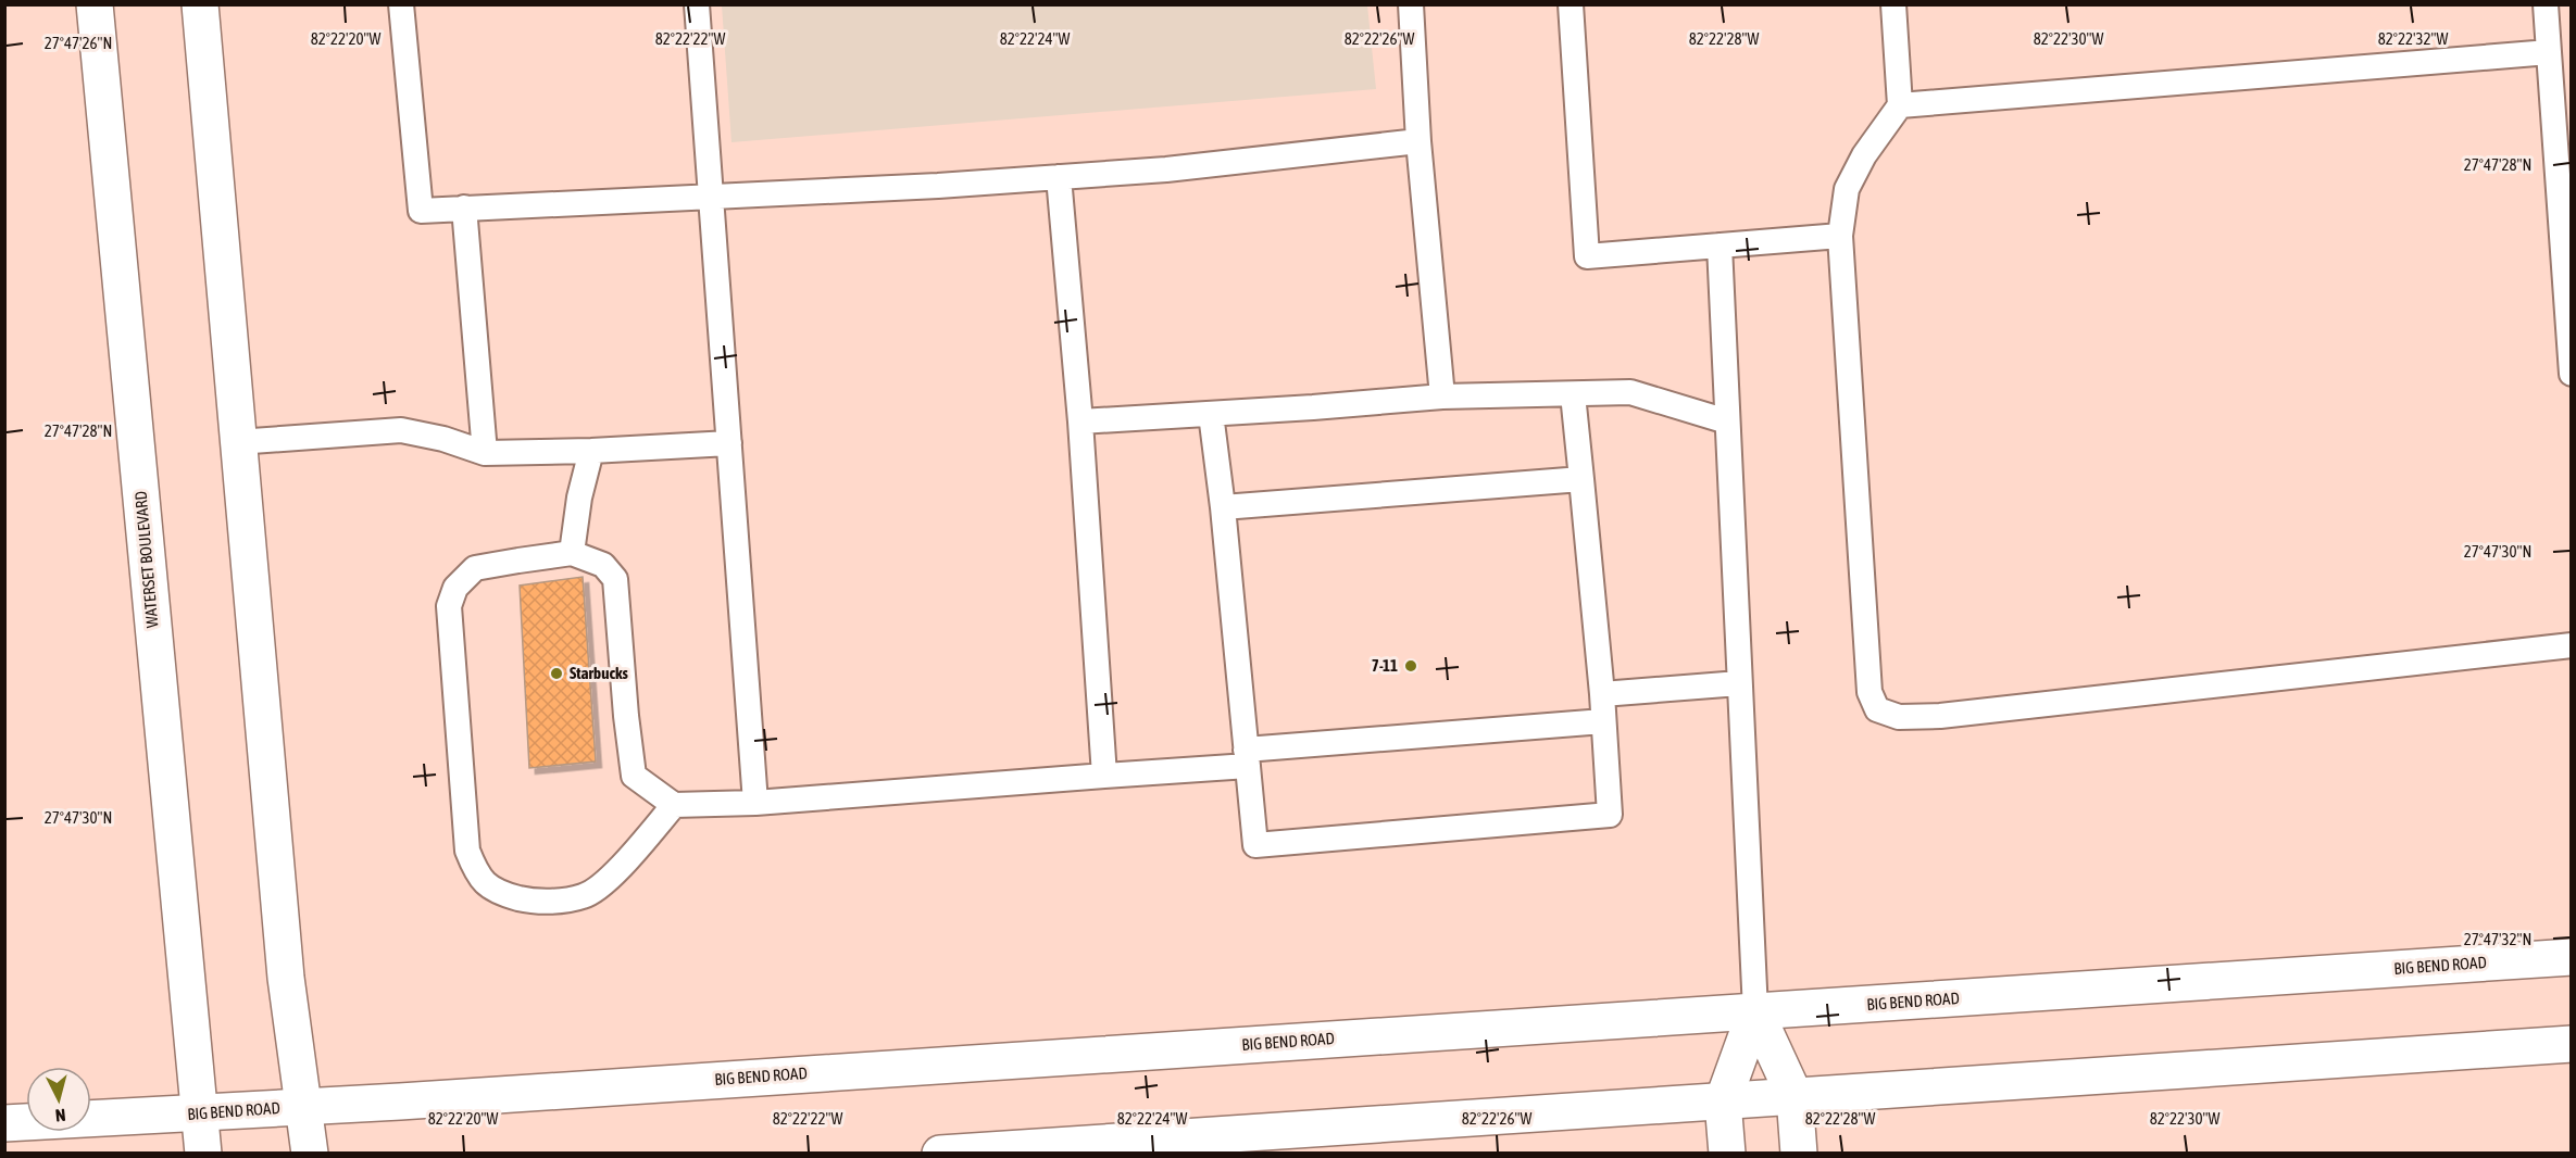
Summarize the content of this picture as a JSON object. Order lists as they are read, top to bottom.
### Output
{
  "streets": {
    "main road": ["WATERSET BOULEVARD", "BIG BEND ROAD"]
  },
  "crossings": [
    ["WATERSET BOULEVARD", "BIG BEND ROAD"]
  ],
  "places": ["7-11", "Starbucks"],
  "north": "bottom",
  "coordinates": [
    "82°22'20\"W",
    "82°22'22\"W",
    "82°22'24\"W",
    "82°22'26\"W",
    "82°22'28\"W",
    "82°22'30\"W",
    "82°22'32\"W",
    "27°47'26\"N",
    "27°47'28\"N",
    "27°47'30\"N",
    "27°47'32\"N"
  ]
}
